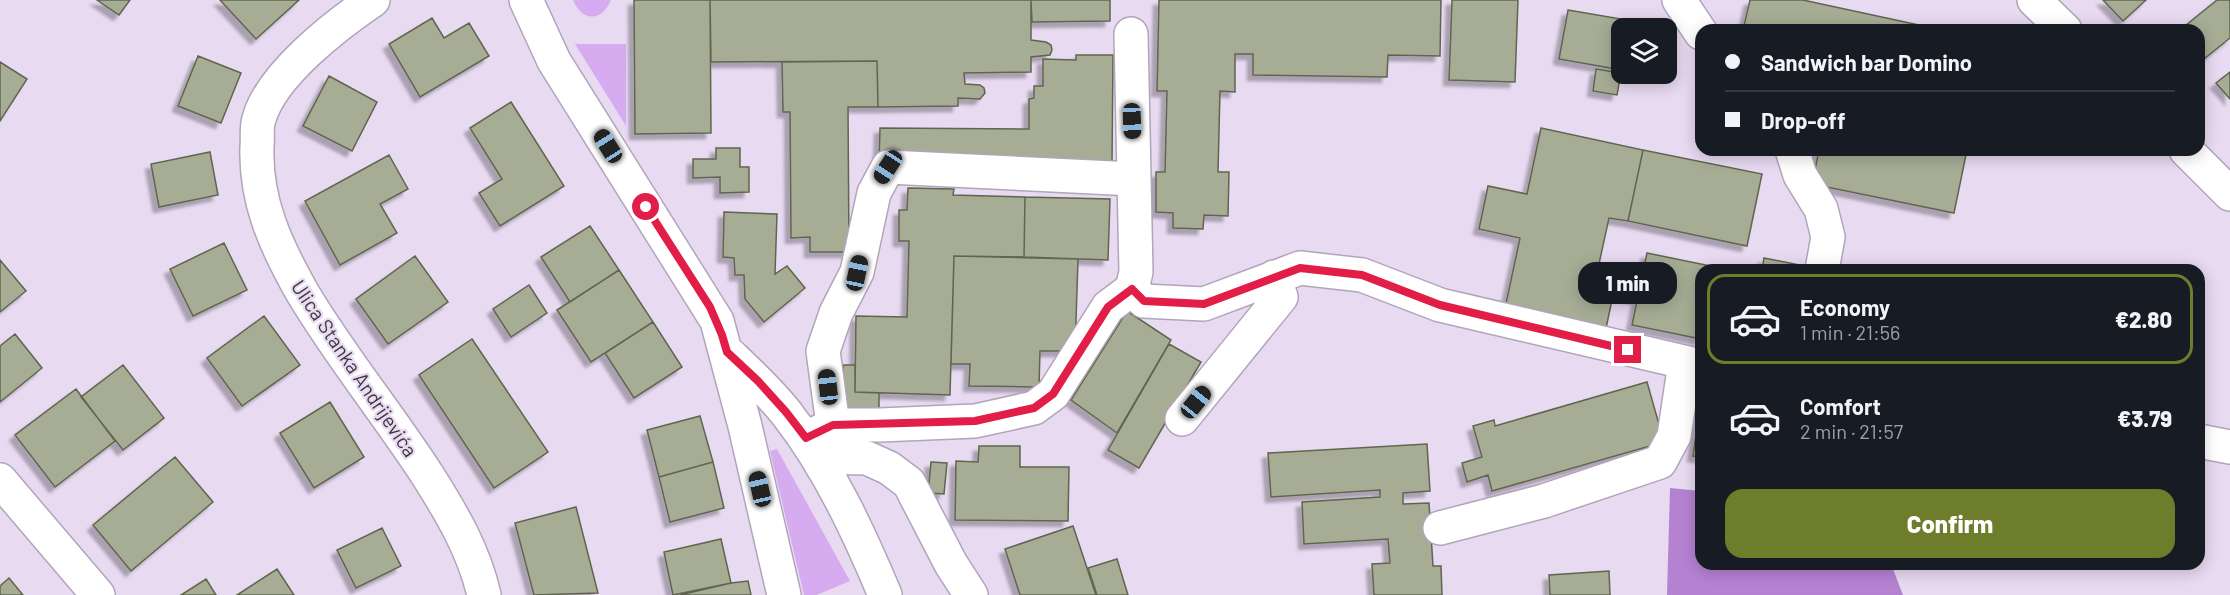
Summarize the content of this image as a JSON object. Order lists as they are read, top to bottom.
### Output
{
  "streets": {
    "street": ["Ulica Stanka Andrijevića"]
  },
  "page": {
    "banner": ["Sandwich bar Domino", "Drop-off"],
    "bubble": "1 min",
    "list": [
      {
        "name": "Economy",
        "note": "1 min · 21:56",
        "value": "€2.80"
      },
      {
        "name": "Comfort",
        "note": "2 min · 21:57",
        "value": "€3.79"
      }
    ],
    "buttons": "Confirm"
  }
}
